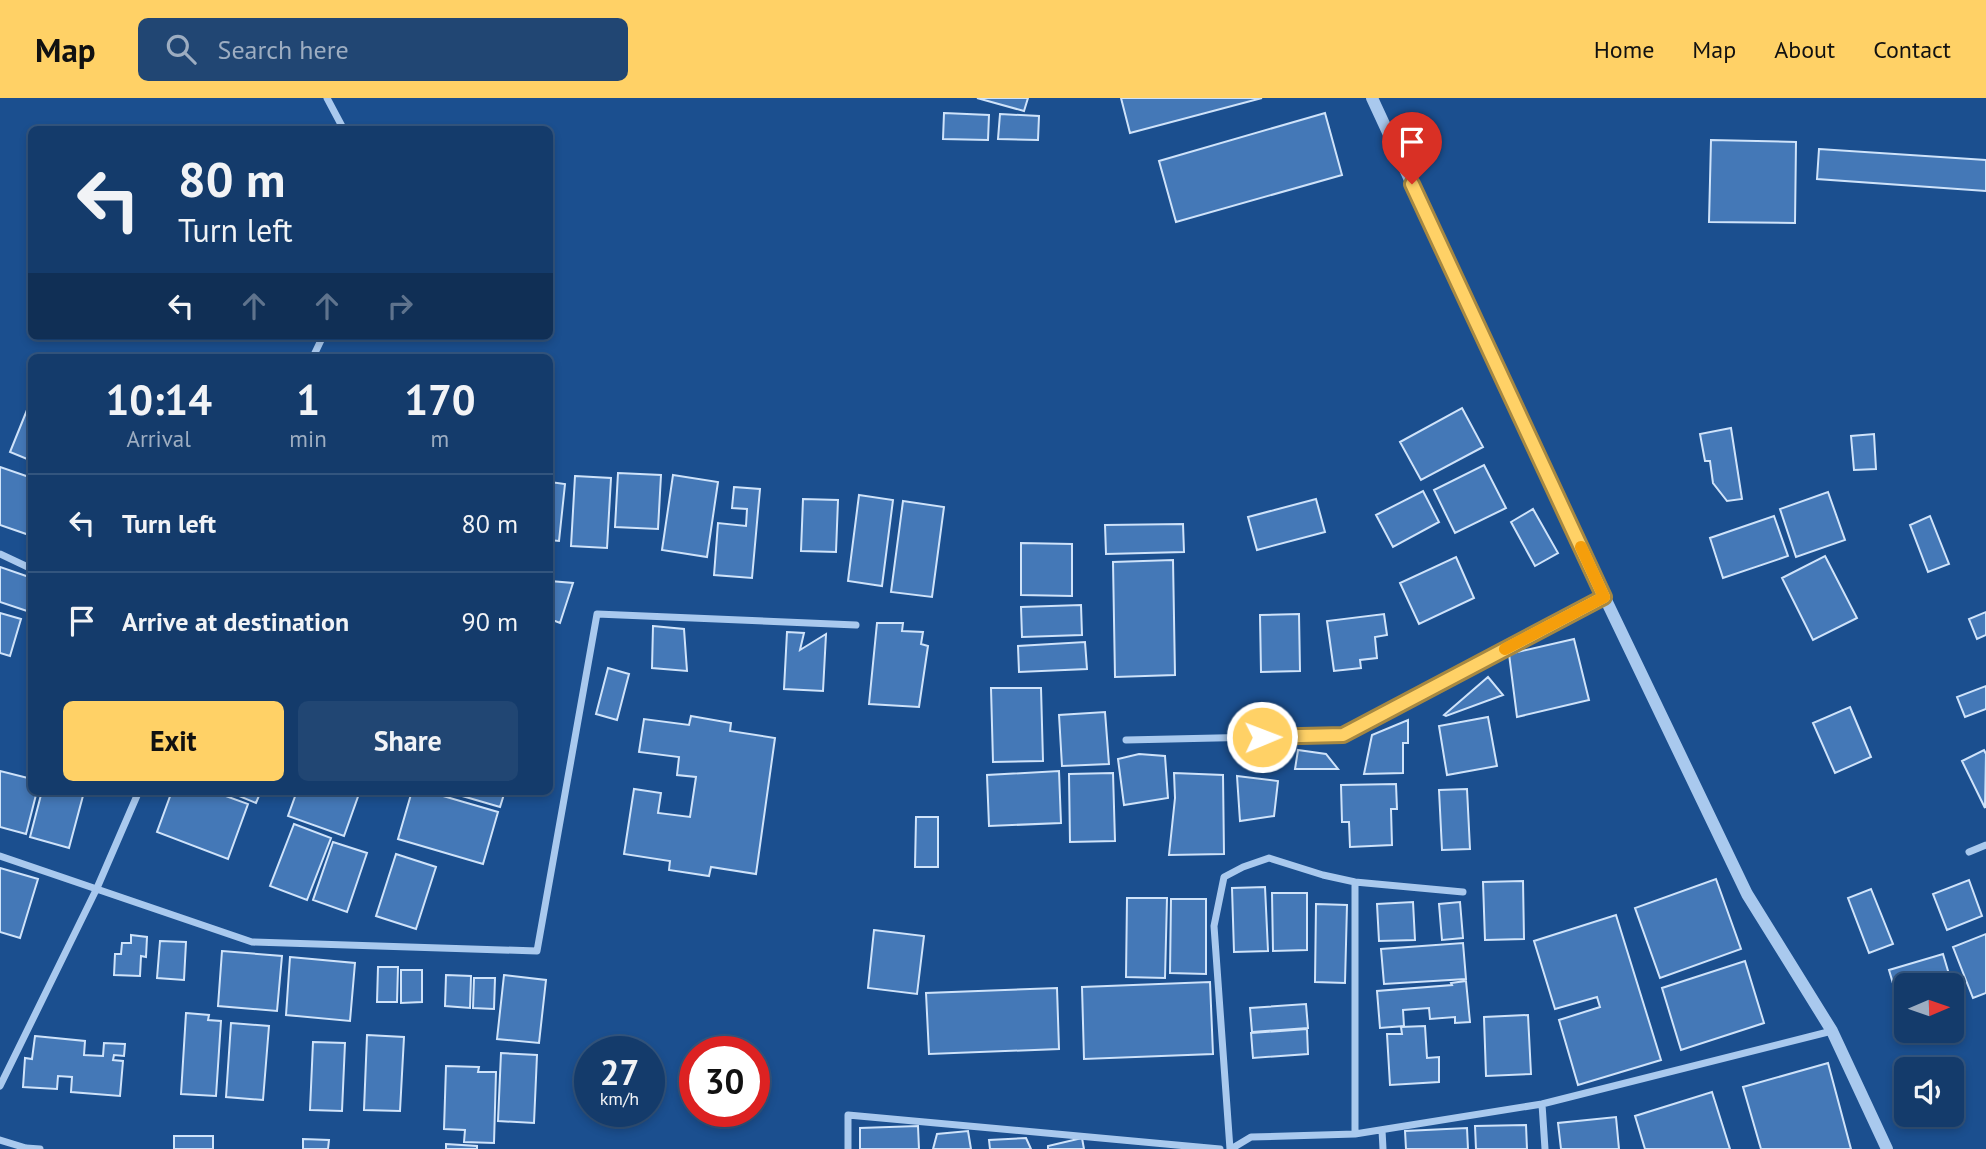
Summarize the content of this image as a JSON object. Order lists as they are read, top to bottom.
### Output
{
  "north": "right",
  "page": {
    "header": "Map",
    "search": "Search here",
    "nav": [
      "Home",
      "Map",
      "About",
      "Contact"
    ],
    "turn": ["80 m", "Turn left"],
    "eta": [
      "10:14",
      "Arrival",
      "1",
      "min",
      "170",
      "m"
    ],
    "list": [
      {
        "name": "Turn left",
        "value": "80 m"
      },
      {
        "name": "Arrive at destination",
        "value": "90 m"
      }
    ],
    "buttons": ["Exit", "Share"],
    "speed": "27 km/h",
    "limit": "30"
  }
}
